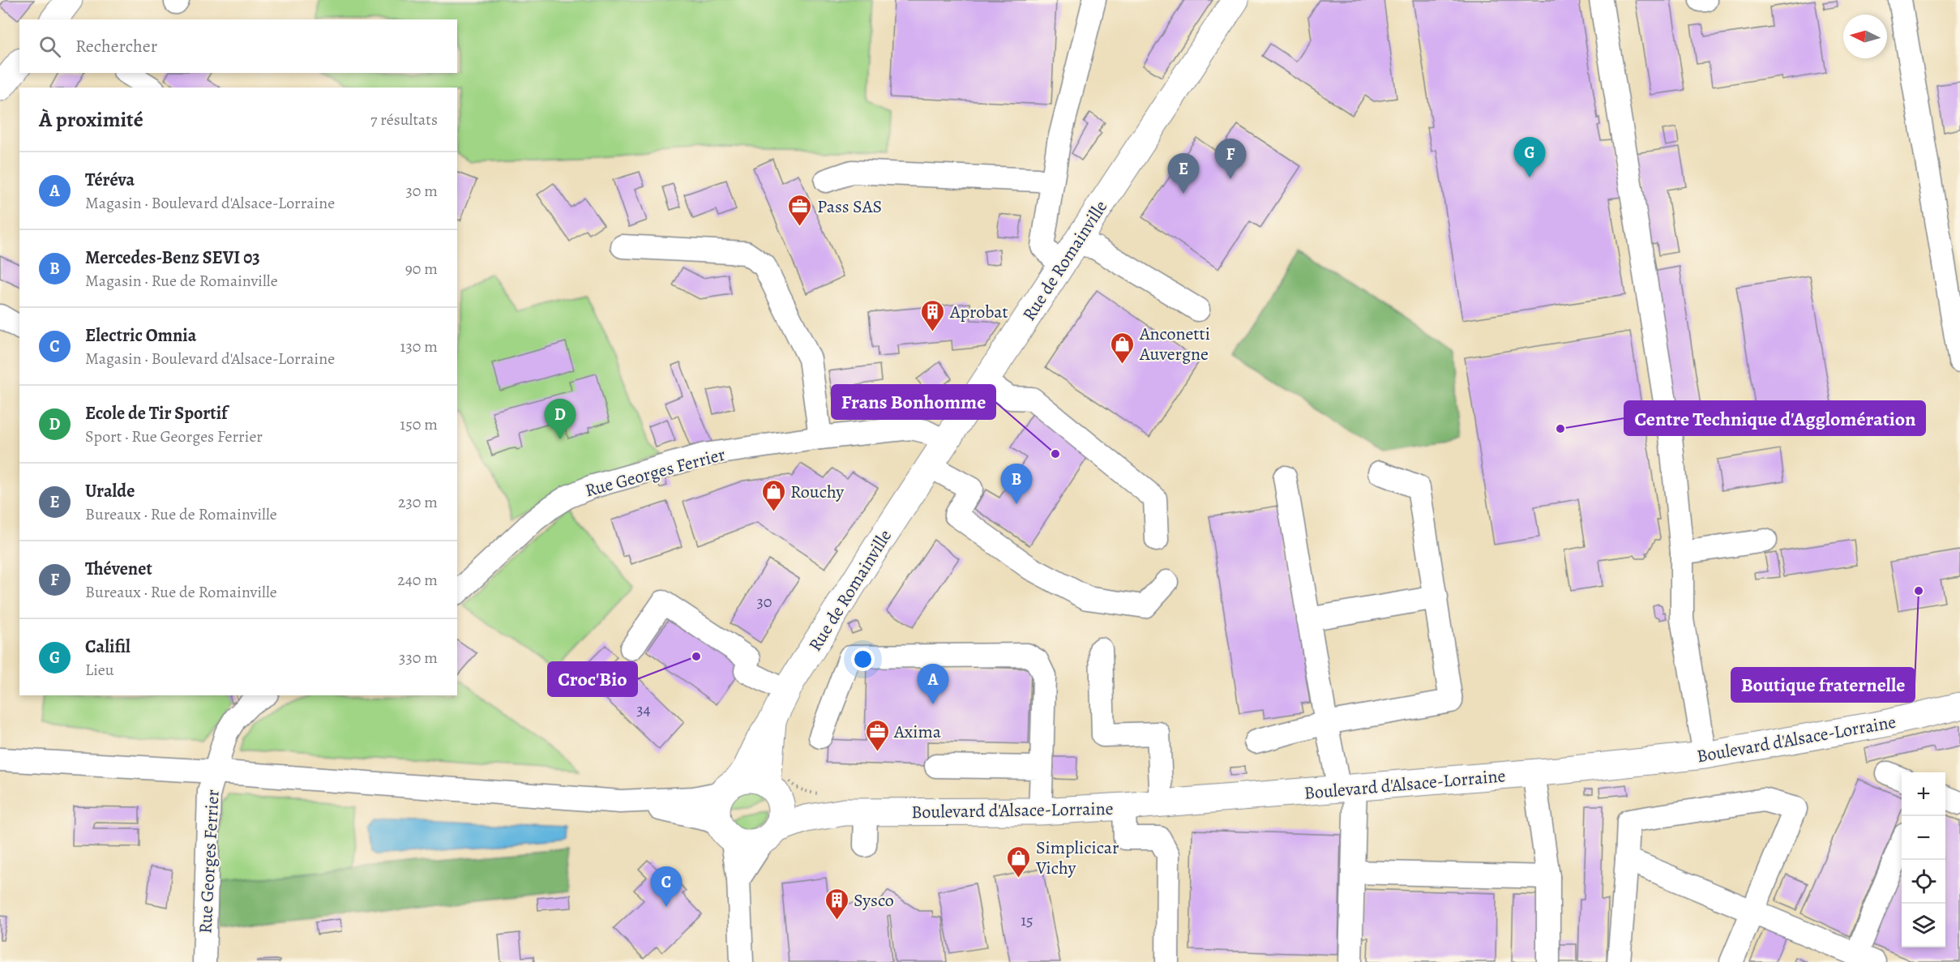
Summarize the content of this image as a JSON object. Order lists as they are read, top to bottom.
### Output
{
  "streets": {
    "main road": ["Rue de Romainville", "Boulevard d'Alsace-Lorraine"],
    "street": ["Rue Georges Ferrier"]
  },
  "crossings": [
    ["Rue de Romainville", "Rue Georges Ferrier"],
    ["Rue de Romainville", "Boulevard d'Alsace-Lorraine"]
  ],
  "places": {
    "office": ["Pass SAS", "Axima"],
    "building": ["Aprobat", "Sysco"],
    "shop": ["Anconetti Auvergne", "Rouchy", "Simplicicar Vichy"],
    "other": [
      "Centre Technique d'Agglomération",
      "Frans Bonhomme",
      "Boutique fraternelle",
      "Croc'Bio"
    ]
  },
  "house_numbers": ["30", "34", "15"],
  "north": "left",
  "page": {
    "search": "Rechercher",
    "heading": ["À proximité", "7 résultats"],
    "pins": [
      "G",
      "F",
      "E",
      "D",
      "B",
      "A",
      "C"
    ],
    "list": [
      {
        "mark": "A",
        "name": "Téréva",
        "note": "Magasin · Boulevard d'Alsace-Lorraine",
        "value": "30 m"
      },
      {
        "mark": "B",
        "name": "Mercedes-Benz SEVI 03",
        "note": "Magasin · Rue de Romainville",
        "value": "90 m"
      },
      {
        "mark": "C",
        "name": "Electric Omnia",
        "note": "Magasin · Boulevard d'Alsace-Lorraine",
        "value": "130 m"
      },
      {
        "mark": "D",
        "name": "Ecole de Tir Sportif",
        "note": "Sport · Rue Georges Ferrier",
        "value": "150 m"
      },
      {
        "mark": "E",
        "name": "Uralde",
        "note": "Bureaux · Rue de Romainville",
        "value": "230 m"
      },
      {
        "mark": "F",
        "name": "Thévenet",
        "note": "Bureaux · Rue de Romainville",
        "value": "240 m"
      },
      {
        "mark": "G",
        "name": "Califil",
        "note": "Lieu",
        "value": "330 m"
      }
    ],
    "map_buttons": ["+", "−"]
  }
}
